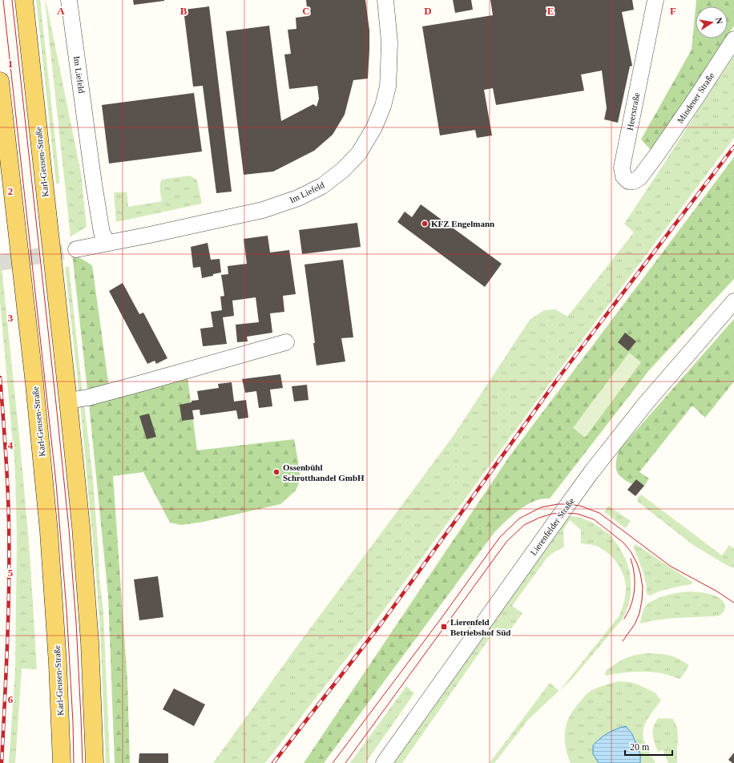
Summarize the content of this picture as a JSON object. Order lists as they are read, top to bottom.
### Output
{
  "streets": {
    "main road": ["Karl-Geusen-Straße"],
    "street": [
      "Im Liefeld",
      "Mindener Straße",
      "Heerstraße",
      "Lierenfelder Straße"
    ]
  },
  "crossings": [
    ["Mindener Straße", "Heerstraße"]
  ],
  "places": {
    "other": ["KFZ Engelmann", "Ossenbühl Schrotthandel GmbH"],
    "transit": ["Lierenfeld Betriebshof Süd"]
  },
  "scale_bar": "20 m",
  "north": "right",
  "grid": {
    "columns": [
      "A",
      "B",
      "C",
      "D",
      "E",
      "F"
    ],
    "rows": [
      "1",
      "2",
      "3",
      "4",
      "5",
      "6"
    ]
  }
}
